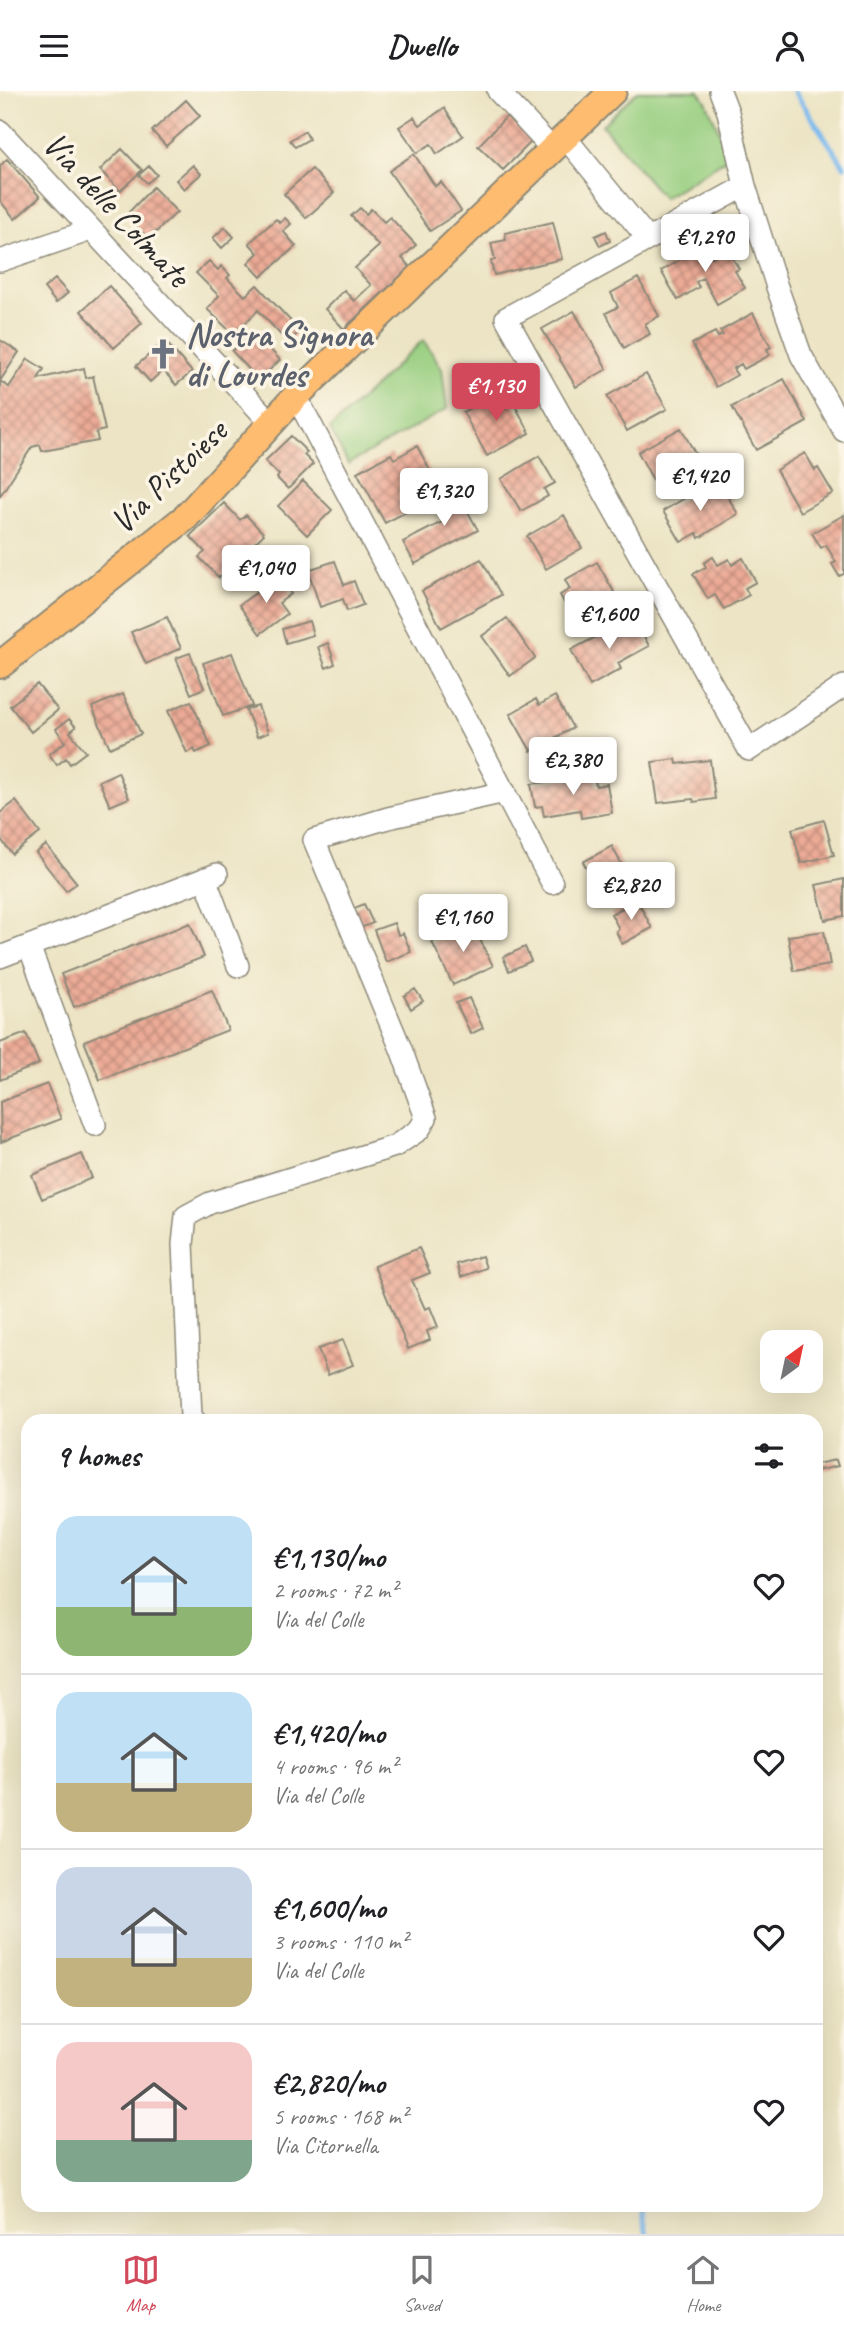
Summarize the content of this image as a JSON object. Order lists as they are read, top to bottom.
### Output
{
  "streets": {
    "main road": ["Via Pistoiese"],
    "street": ["Via delle Colmate"]
  },
  "crossings": [
    ["Via delle Colmate", "Via Pistoiese"]
  ],
  "places": {
    "church": ["Nostra Signora di Lourdes"]
  },
  "north": "top right",
  "page": {
    "header": "Dwello",
    "price": [
      "€1,290",
      "€1,130",
      "€1,420",
      "€1,320",
      "€1,040",
      "€1,600",
      "€2,380",
      "€2,820",
      "€1,160"
    ],
    "heading": "9 homes",
    "list": [
      {
        "name": "€1,130/mo",
        "note": "2 rooms · 72 m² · Via del Colle"
      },
      {
        "name": "€1,420/mo",
        "note": "4 rooms · 96 m² · Via del Colle"
      },
      {
        "name": "€1,600/mo",
        "note": "3 rooms · 110 m² · Via del Colle"
      },
      {
        "name": "€2,820/mo",
        "note": "5 rooms · 168 m² · Via Citornella"
      }
    ],
    "tabs": ["Map", "Saved", "Home"]
  }
}
